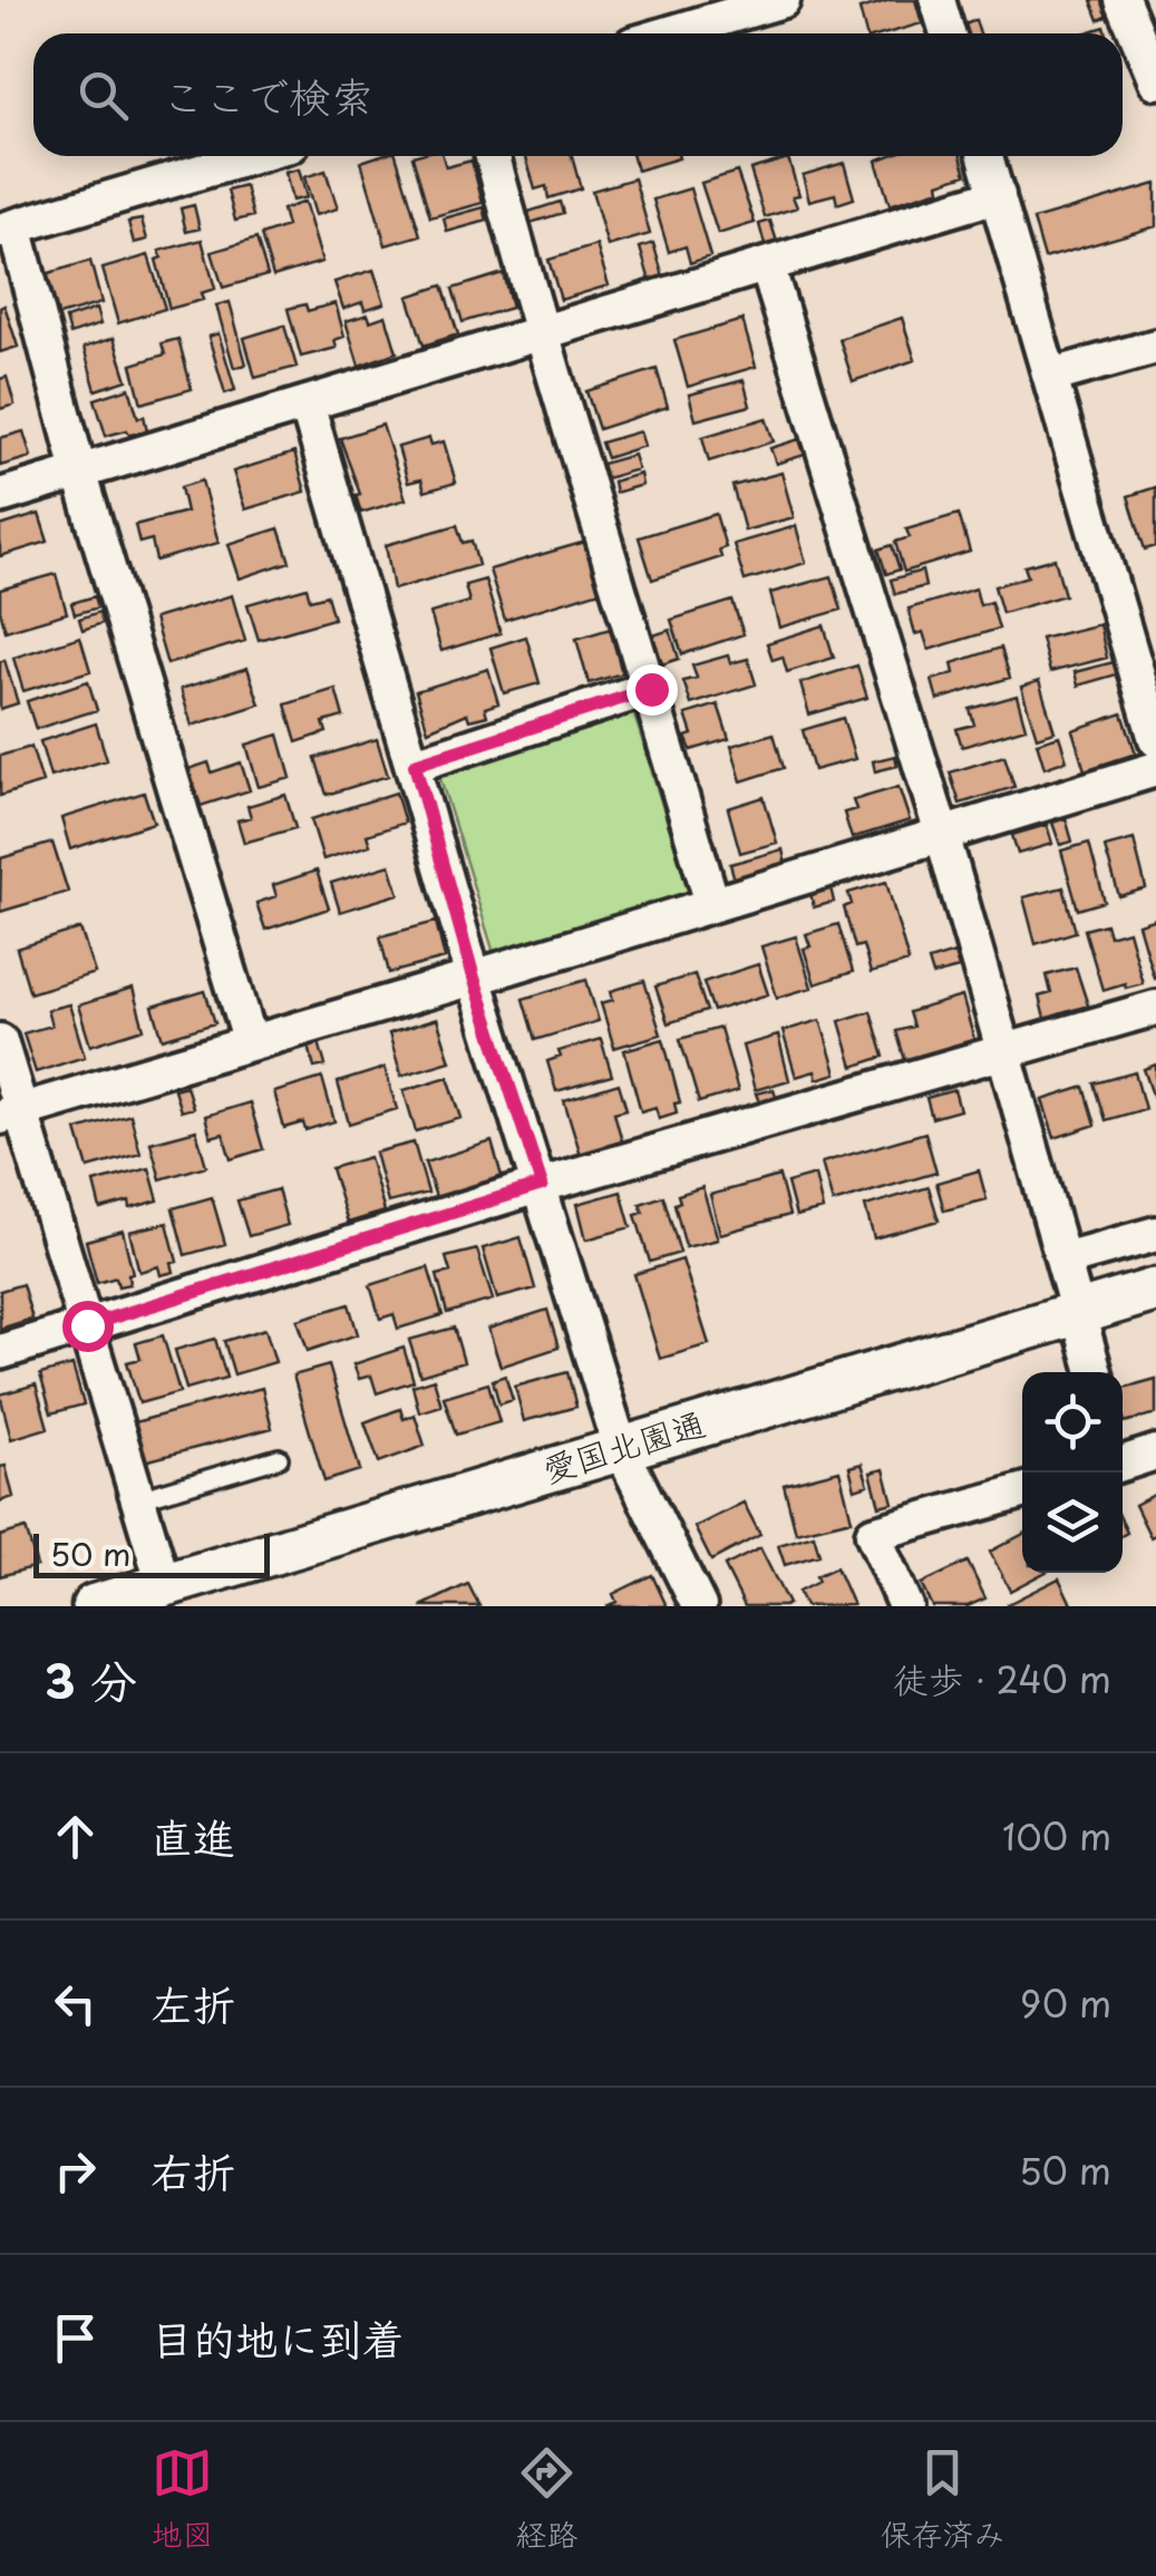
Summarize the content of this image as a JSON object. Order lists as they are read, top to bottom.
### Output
{
  "streets": {
    "street": ["愛国北園通"]
  },
  "scale_bar": "50 m",
  "page": {
    "search": "ここで検索",
    "scale": "50 m",
    "heading": ["3 分", "徒歩 · 240 m"],
    "list": [
      ["直進", "100 m"],
      ["左折", "90 m"],
      ["右折", "50 m"],
      "目的地に到着"
    ],
    "nav": ["地図", "経路", "保存済み"]
  }
}
